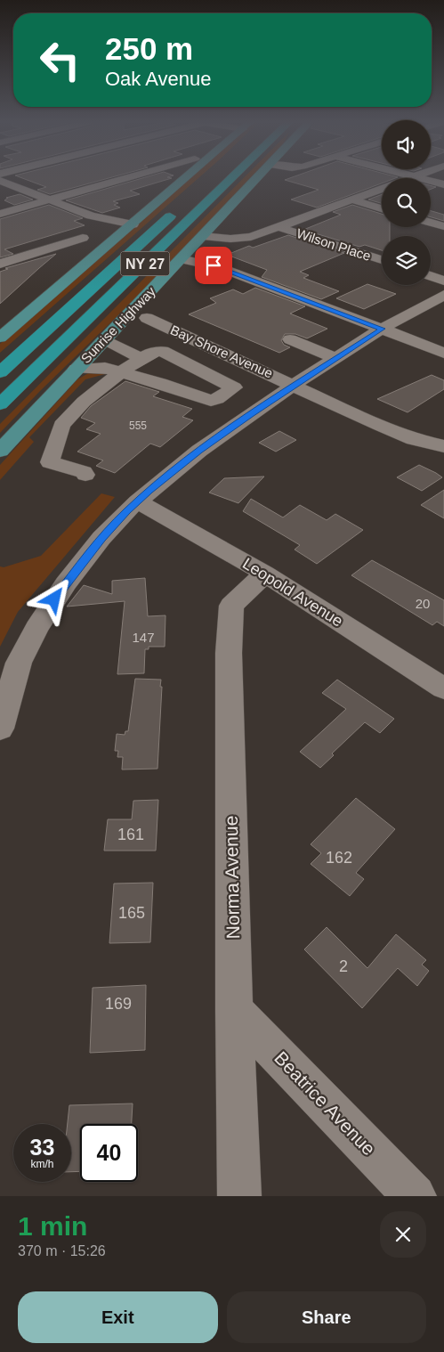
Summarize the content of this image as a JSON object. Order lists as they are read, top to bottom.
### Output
{
  "streets": {
    "highway": ["NY 27", "Sunrise Highway"],
    "street": [
      "Wilson Place",
      "Bay Shore Avenue",
      "Leopold Avenue",
      "Norma Avenue",
      "Beatrice Avenue"
    ]
  },
  "crossings": [
    ["Leopold Avenue", "Norma Avenue"],
    ["Norma Avenue", "Beatrice Avenue"]
  ],
  "house_numbers": [
    "555",
    "20",
    "147",
    "161",
    "162",
    "165",
    "2",
    "169"
  ],
  "page": {
    "turn": ["250 m", "Oak Avenue"],
    "speed": "33 km/h",
    "limit": "40",
    "heading": ["1 min", "370 m · 15:26"],
    "buttons": ["Exit", "Share"]
  }
}
